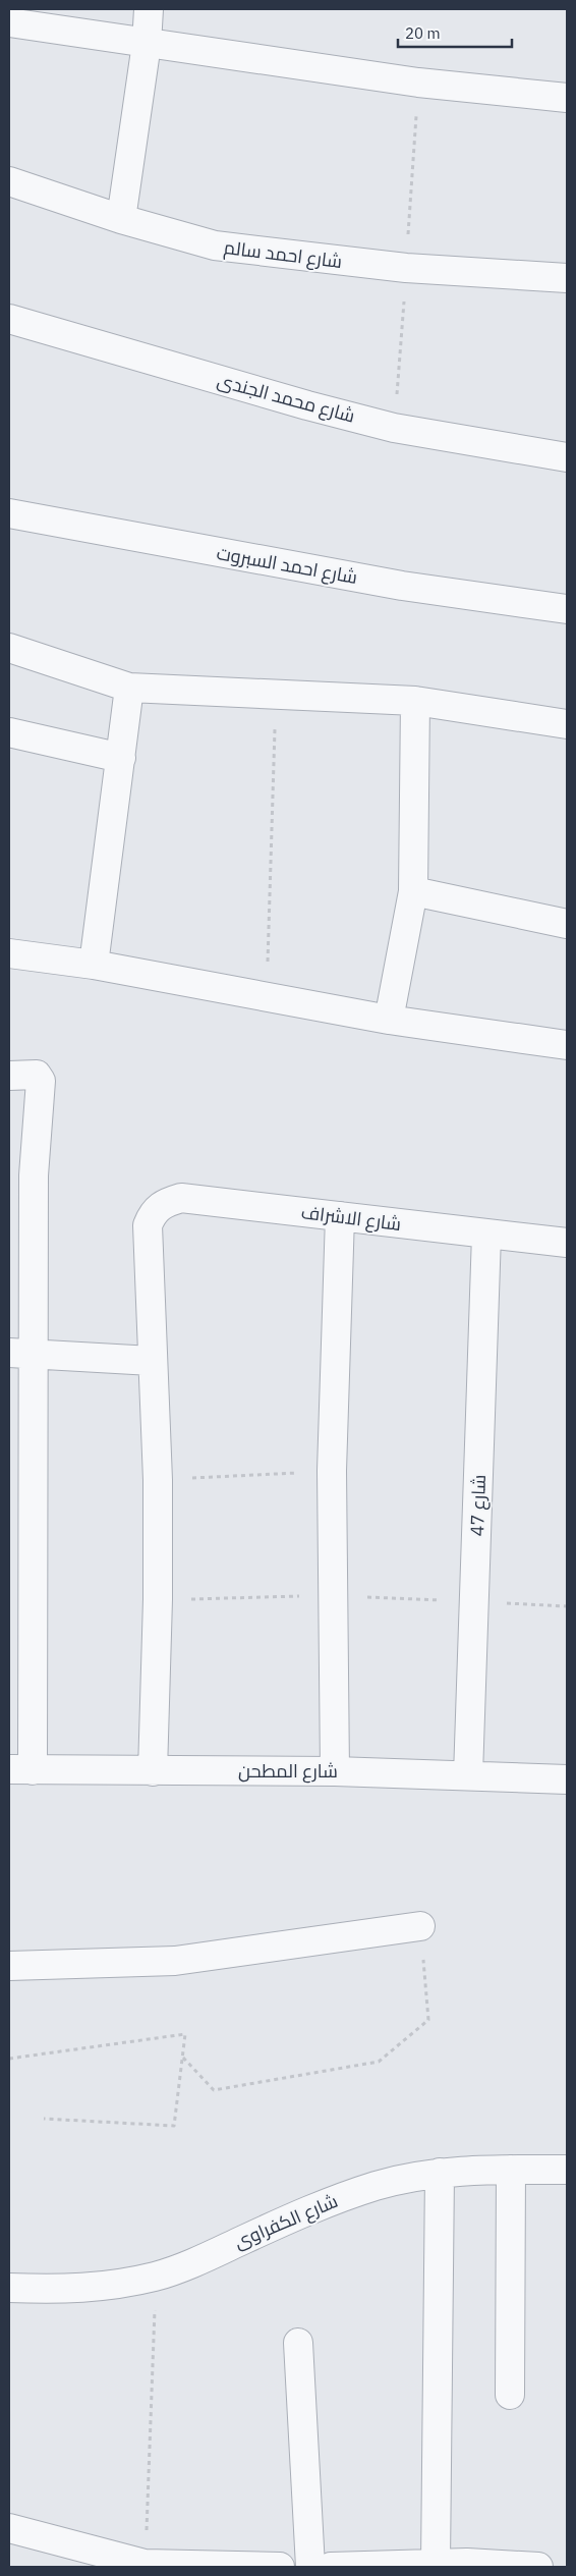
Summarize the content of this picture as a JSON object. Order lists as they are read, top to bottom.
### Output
{
  "streets": {
    "street": [
      "شارع احمد سالم",
      "شارع محمد الجندى",
      "شارع احمد السبروت",
      "شارع الاشراف",
      "شارع 47",
      "شارع المطحن",
      "شارع الكفراوى"
    ]
  },
  "crossings": [
    ["شارع الاشراف", "شارع 47"],
    ["شارع 47", "شارع المطحن"]
  ],
  "scale_bar": "20 m"
}
